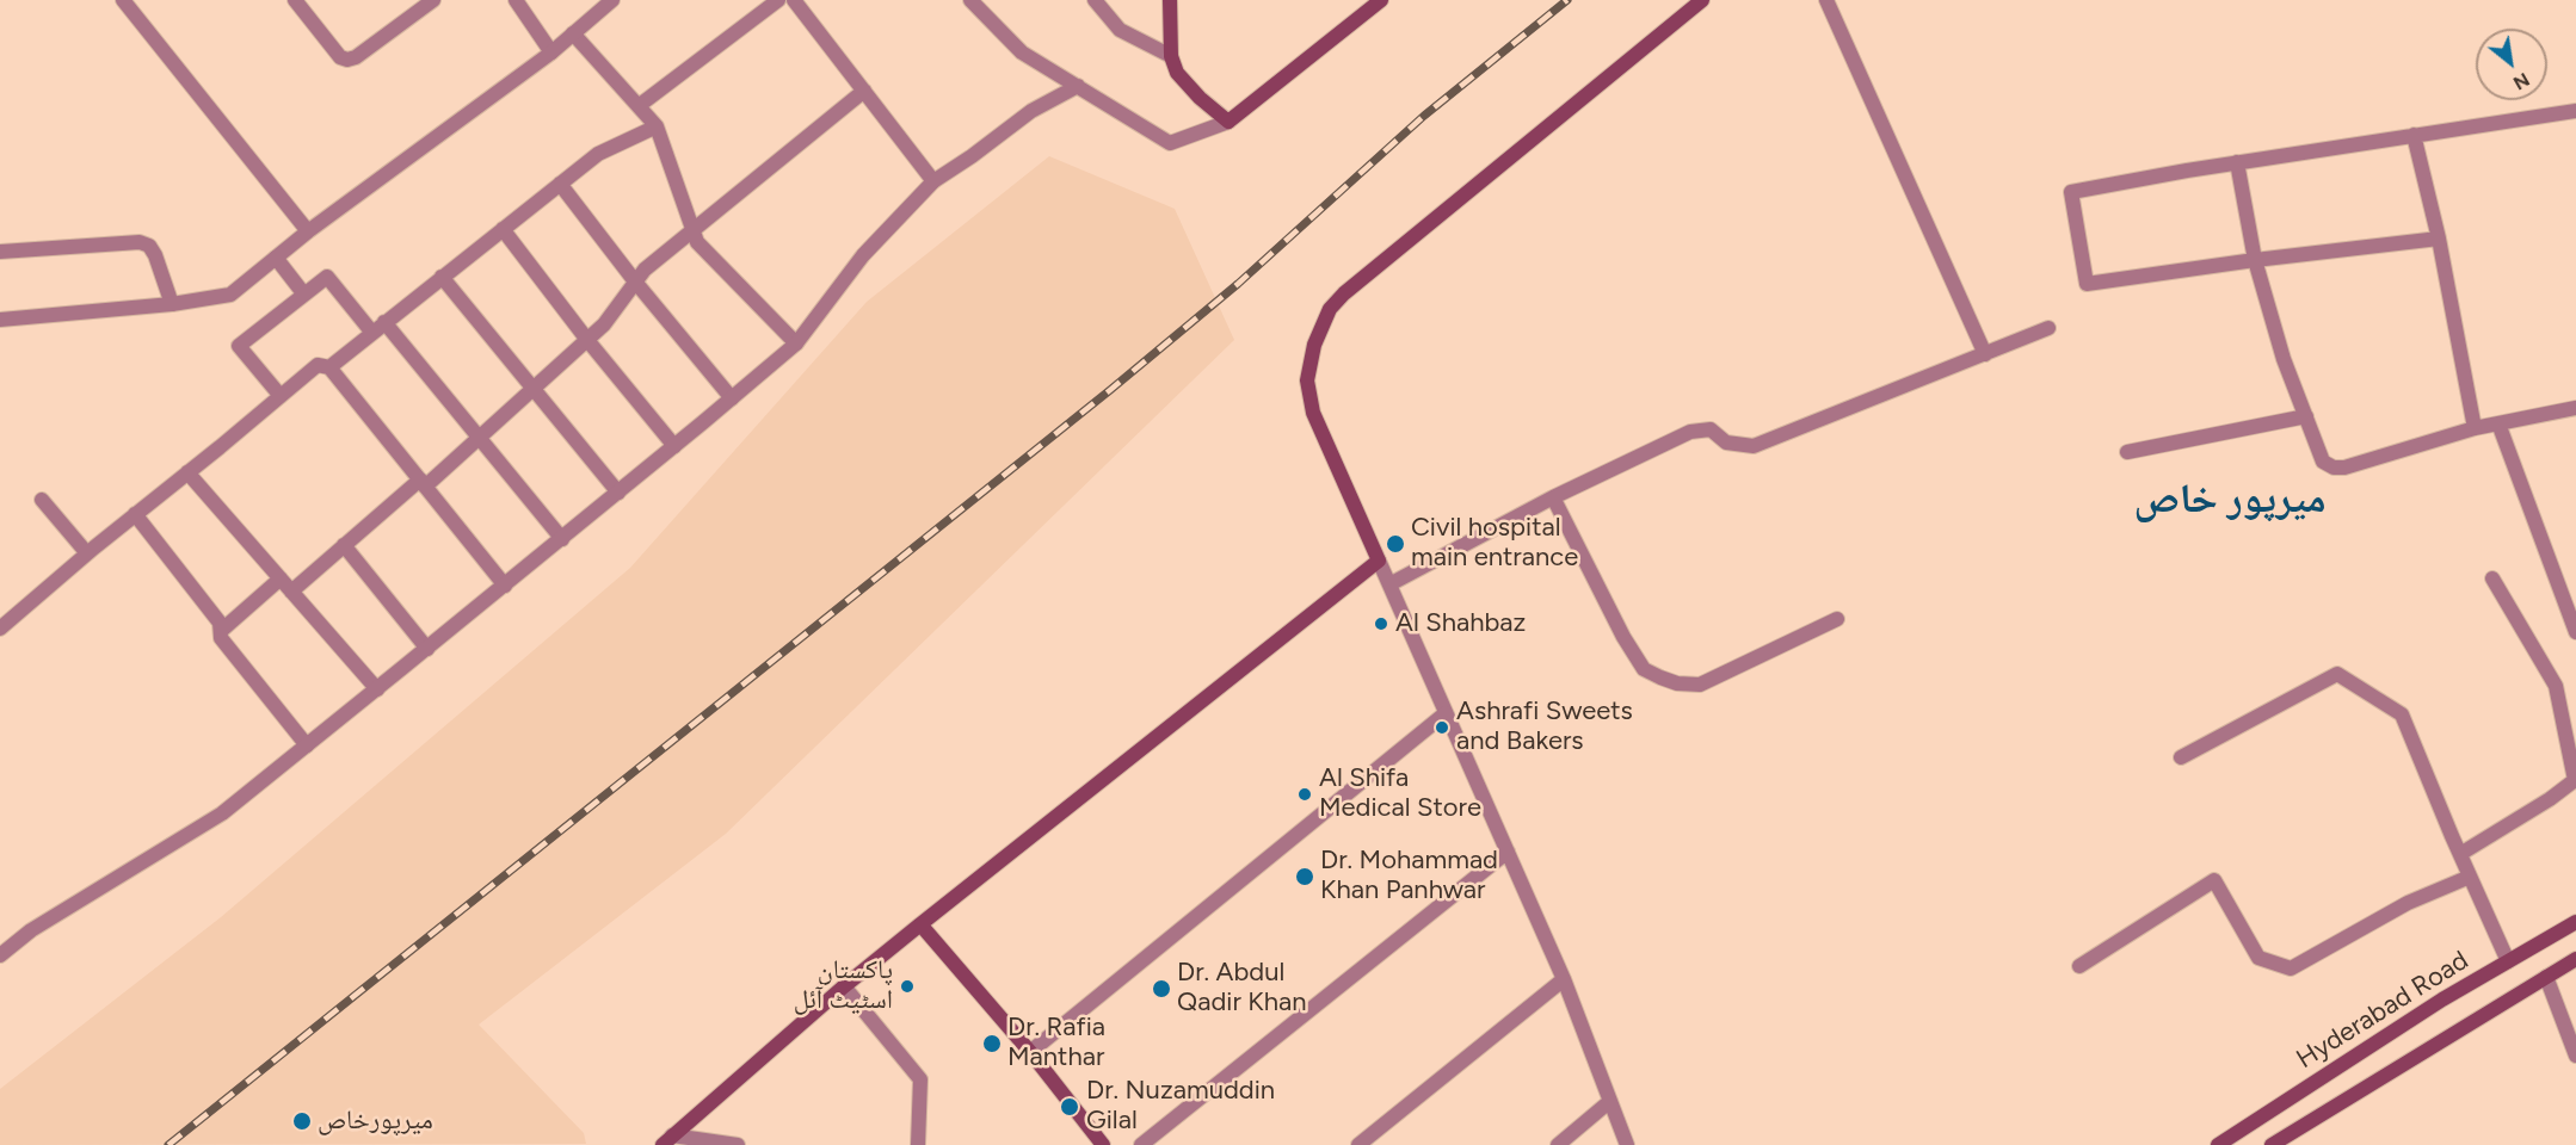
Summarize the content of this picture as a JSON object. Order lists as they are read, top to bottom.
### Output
{
  "streets": {
    "main road": ["Hyderabad Road"]
  },
  "districts": ["میرپور خاص"],
  "places": [
    "Civil hospital main entrance",
    "Al Shahbaz",
    "Ashrafi Sweets and Bakers",
    "Al Shifa Medical Store",
    "Dr. Mohammad Khan Panhwar",
    "پاکستان اسٹیٹ آئل",
    "Dr. Abdul Qadir Khan",
    "Dr. Rafia Manthar",
    "Dr. Nuzamuddin Gilal",
    "ميرپورخاص"
  ],
  "north": "bottom right"
}
